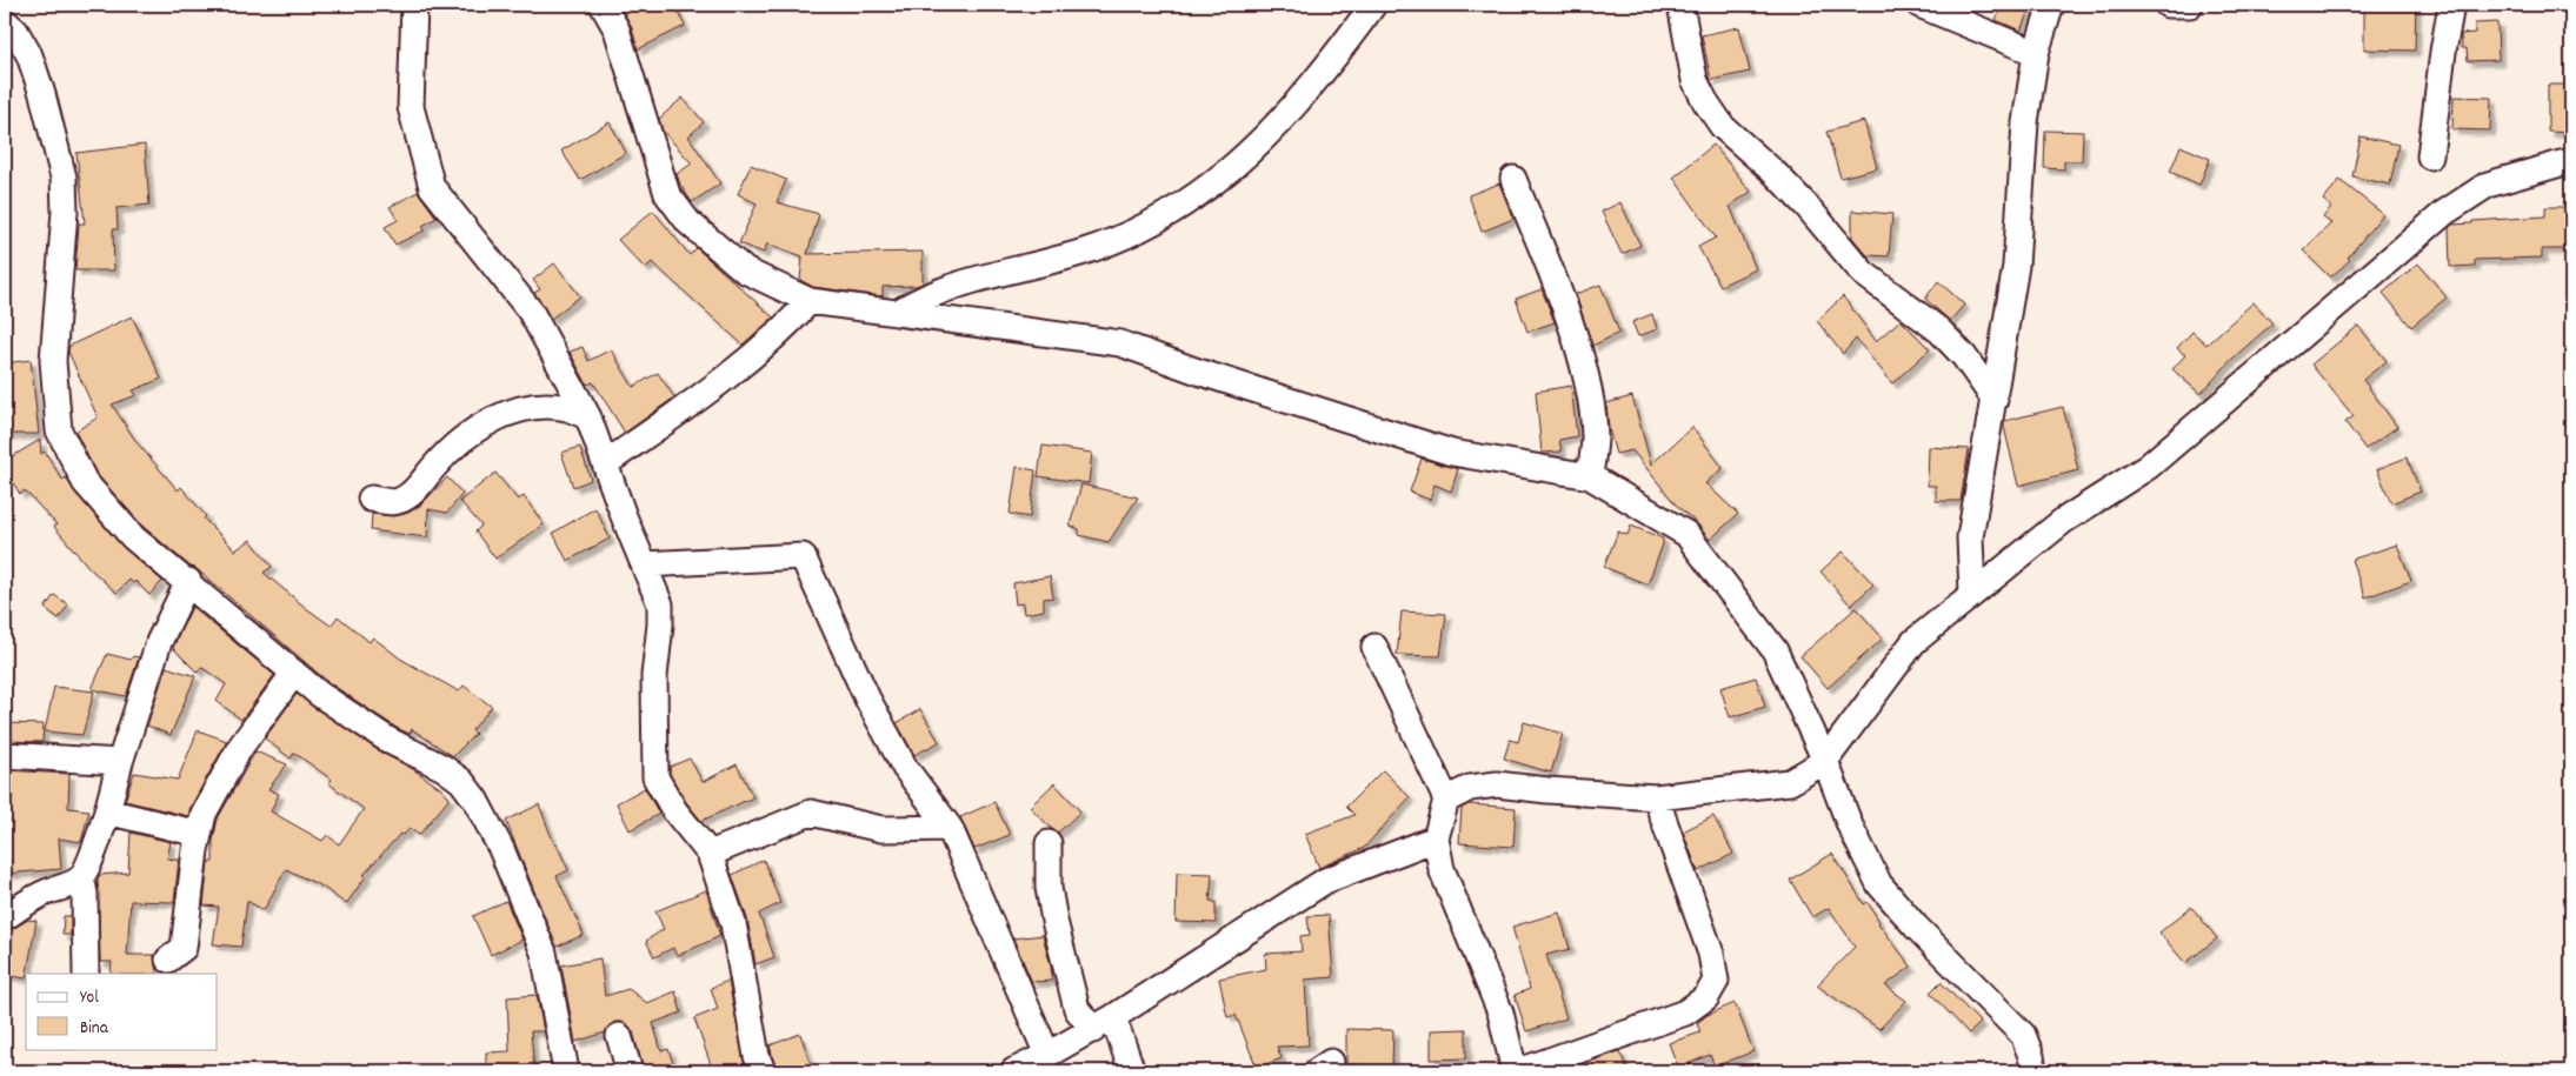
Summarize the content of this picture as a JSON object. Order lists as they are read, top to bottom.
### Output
{
  "legend": ["Yol", "Bina"]
}
